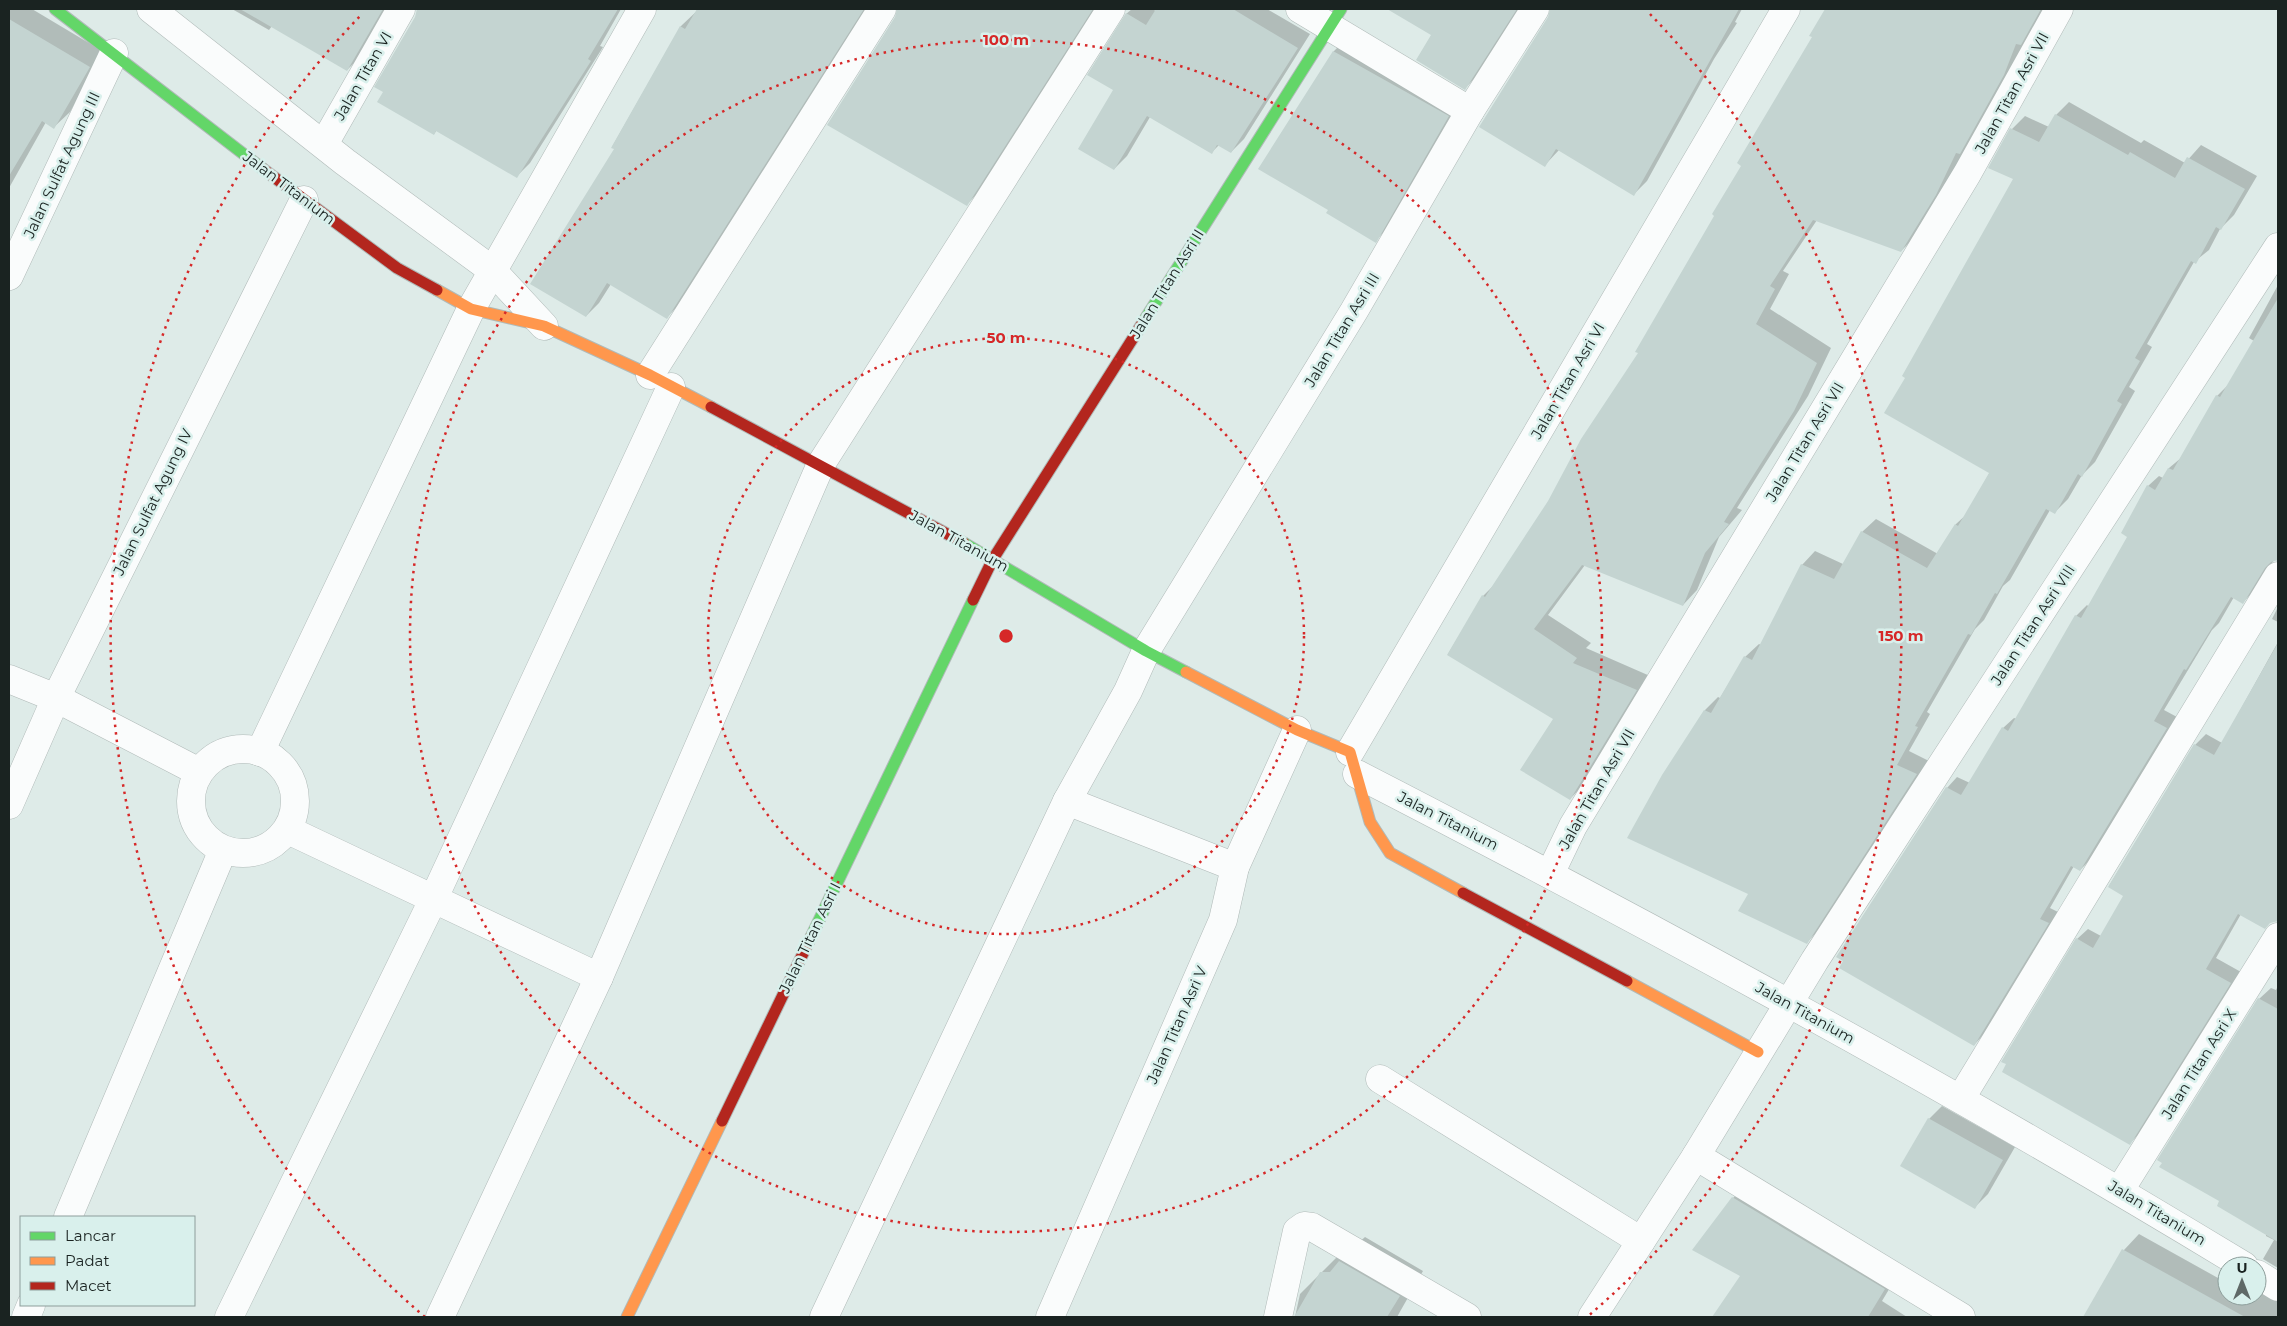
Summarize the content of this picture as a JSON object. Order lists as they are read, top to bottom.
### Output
{
  "streets": {
    "street": [
      "Jalan Titan VI",
      "Jalan Titan Asri VII",
      "Jalan Sulfat Agung III",
      "Jalan Titanium",
      "Jalan Titan Asri II",
      "Jalan Titan Asri III",
      "Jalan Titan Asri VI",
      "Jalan Sulfat Agung IV",
      "Jalan Titan Asri VIII",
      "Jalan Titan Asri I",
      "Jalan Titan Asri V",
      "Jalan Titan Asri X"
    ]
  },
  "crossings": [
    ["Jalan Titan VI", "Jalan Titanium"],
    ["Jalan Titan Asri VII", "Jalan Titanium"],
    ["Jalan Sulfat Agung III", "Jalan Titanium"],
    ["Jalan Titanium", "Jalan Titan Asri II"],
    ["Jalan Titanium", "Jalan Titan Asri III"],
    ["Jalan Titanium", "Jalan Titan Asri VI"],
    ["Jalan Titanium", "Jalan Sulfat Agung IV"],
    ["Jalan Titanium", "Jalan Titan Asri VIII"],
    ["Jalan Titanium", "Jalan Titan Asri I"],
    ["Jalan Titanium", "Jalan Titan Asri V"],
    ["Jalan Titanium", "Jalan Titan Asri X"],
    ["Jalan Titan Asri II", "Jalan Titan Asri I"]
  ],
  "legend": ["Lancar", "Padat", "Macet"],
  "north": "top",
  "rings": ["100 m", "50 m", "150 m"]
}
